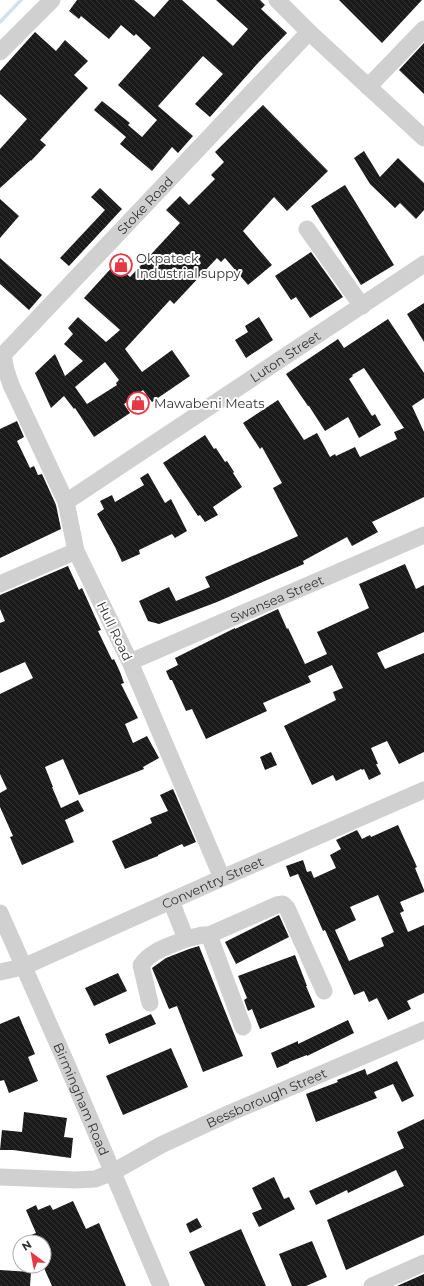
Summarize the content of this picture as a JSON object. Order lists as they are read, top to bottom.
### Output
{
  "streets": {
    "street": [
      "Stoke Road",
      "Luton Street",
      "Swansea Street",
      "Hull Road",
      "Conventry Street",
      "Bessborough Street",
      "Birmingham Road"
    ]
  },
  "crossings": [
    ["Stoke Road", "Hull Road"],
    ["Luton Street", "Hull Road"],
    ["Swansea Street", "Hull Road"],
    ["Hull Road", "Conventry Street"],
    ["Conventry Street", "Birmingham Road"],
    ["Bessborough Street", "Birmingham Road"]
  ],
  "places": {
    "shop": ["Okpateck Industrial suppy", "Mawabeni Meats"]
  },
  "north": "top left"
}
